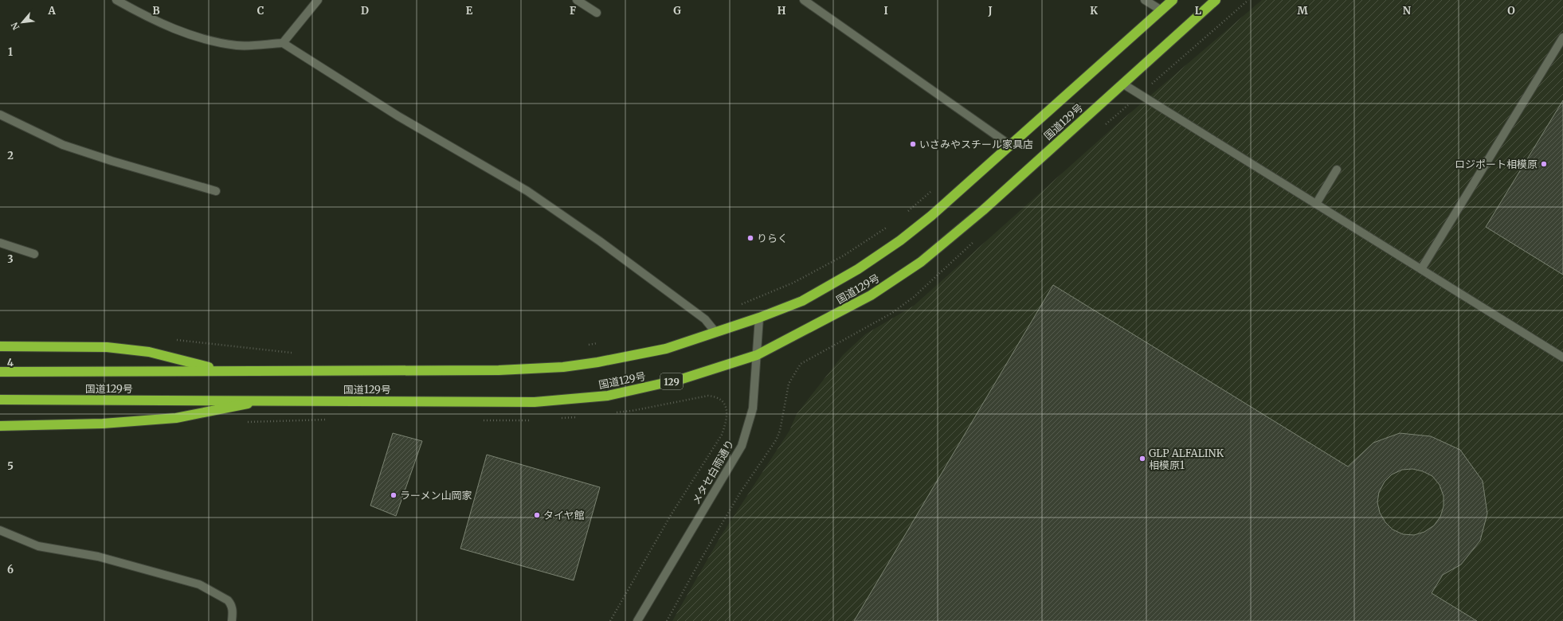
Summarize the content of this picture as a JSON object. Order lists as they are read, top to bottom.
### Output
{
  "streets": {
    "highway": ["国道129号", "129"],
    "street": ["メタセ白雨通り"]
  },
  "crossings": [
    ["国道129号", "メタセ白雨通り"]
  ],
  "places": [
    "いさみやスチール家具店",
    "ロジポート相模原",
    "りらく",
    "GLP ALFALINK 相模原1",
    "ラーメン山岡家",
    "タイヤ館"
  ],
  "north": "bottom left",
  "grid": {
    "columns": [
      "A",
      "B",
      "C",
      "D",
      "E",
      "F",
      "G",
      "H",
      "I",
      "J",
      "K",
      "L",
      "M",
      "N",
      "O"
    ],
    "rows": [
      "1",
      "2",
      "3",
      "4",
      "5",
      "6"
    ]
  }
}
